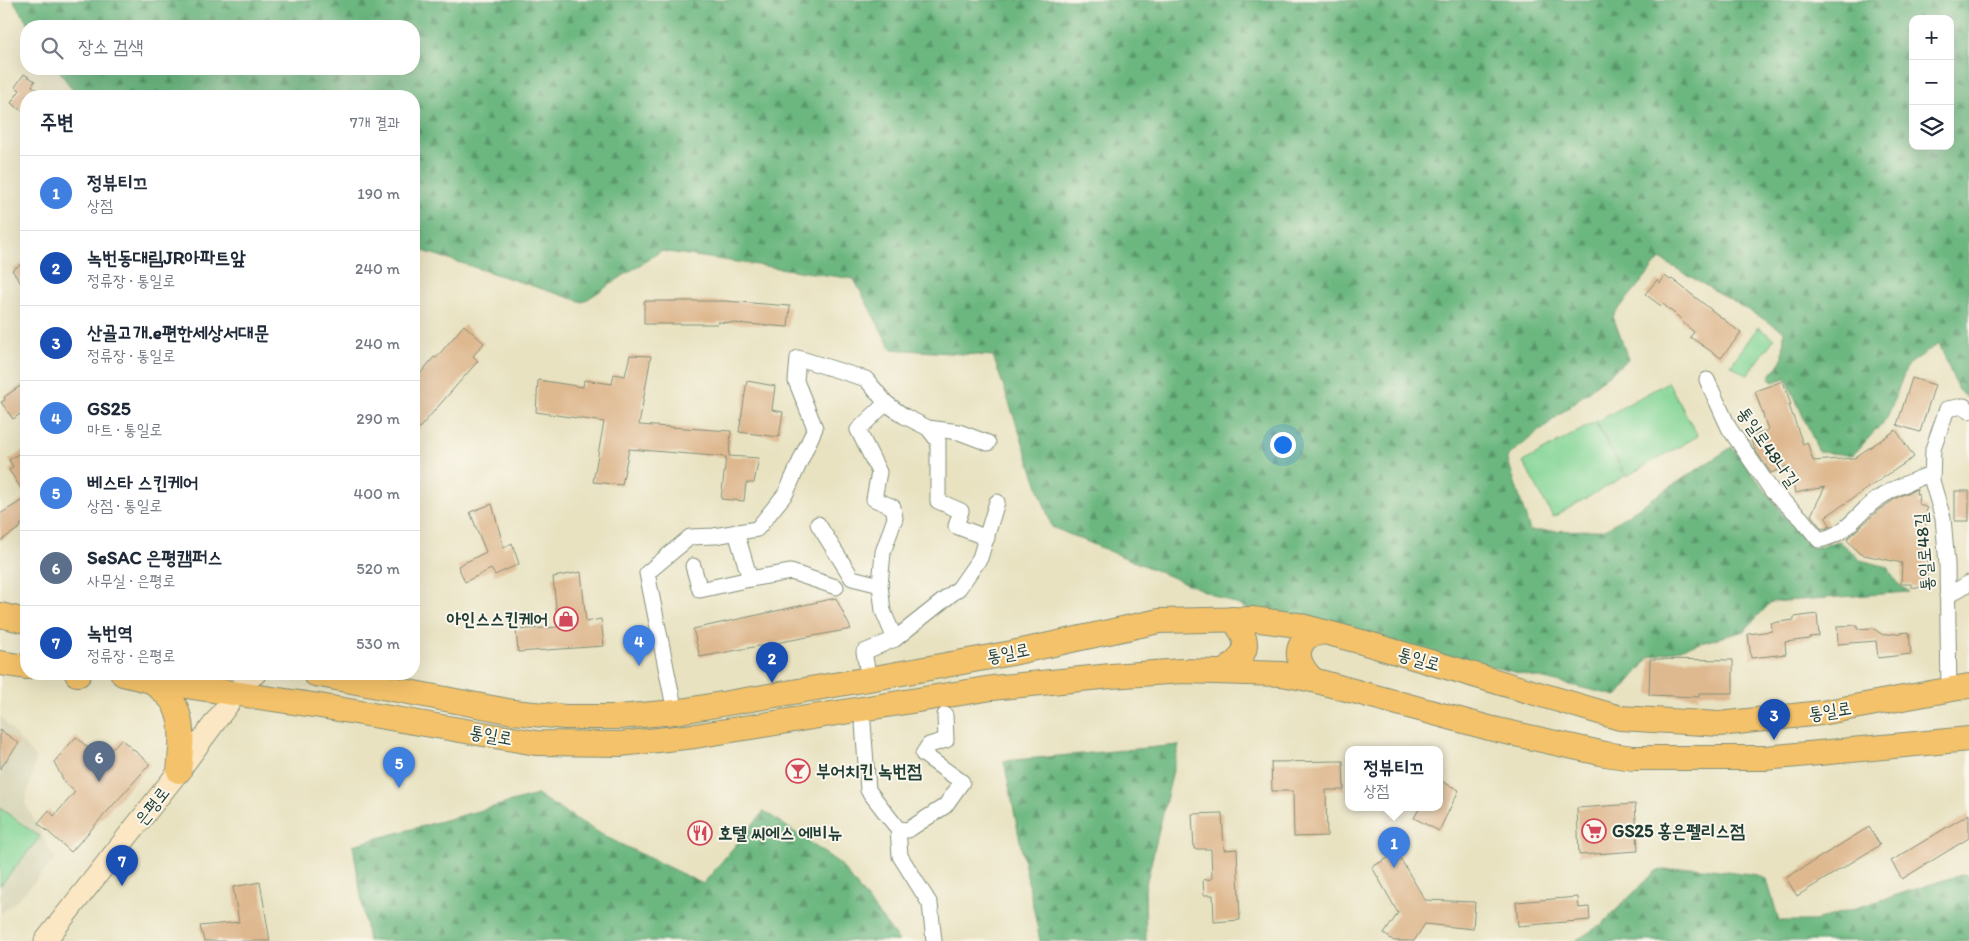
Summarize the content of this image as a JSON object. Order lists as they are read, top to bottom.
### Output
{
  "streets": {
    "main road": ["통일로", "은평로"],
    "street": ["통일로48나길", "통일로48길"]
  },
  "crossings": [
    ["통일로48나길", "통일로48길"],
    ["통일로48길", "통일로"],
    ["통일로", "은평로"]
  ],
  "places": {
    "shop": ["아인스스킨케어"],
    "bar": ["부어치킨 녹번점"],
    "supermarket": ["GS25 홍은펠리스점"],
    "restaurant": ["호텔 씨에스 에비뉴"]
  },
  "page": {
    "map_buttons": ["+", "−"],
    "search": "장소 검색",
    "heading": ["주변", "7개 결과"],
    "list": [
      {
        "mark": "1",
        "name": "정뷰티끄",
        "note": "상점",
        "value": "190 m"
      },
      {
        "mark": "2",
        "name": "녹번동대림JR아파트앞",
        "note": "정류장 · 통일로",
        "value": "240 m"
      },
      {
        "mark": "3",
        "name": "산골고개.e편한세상서대문",
        "note": "정류장 · 통일로",
        "value": "240 m"
      },
      {
        "mark": "4",
        "name": "GS25",
        "note": "마트 · 통일로",
        "value": "290 m"
      },
      {
        "mark": "5",
        "name": "베스타 스킨케어",
        "note": "상점 · 통일로",
        "value": "400 m"
      },
      {
        "mark": "6",
        "name": "SeSAC 은평캠퍼스",
        "note": "사무실 · 은평로",
        "value": "520 m"
      },
      {
        "mark": "7",
        "name": "녹번역",
        "note": "정류장 · 은평로",
        "value": "530 m"
      }
    ],
    "pins": [
      "4",
      "2",
      "3",
      "6",
      "5",
      "1",
      "7"
    ],
    "popup": ["정뷰티끄", "상점"]
  }
}
